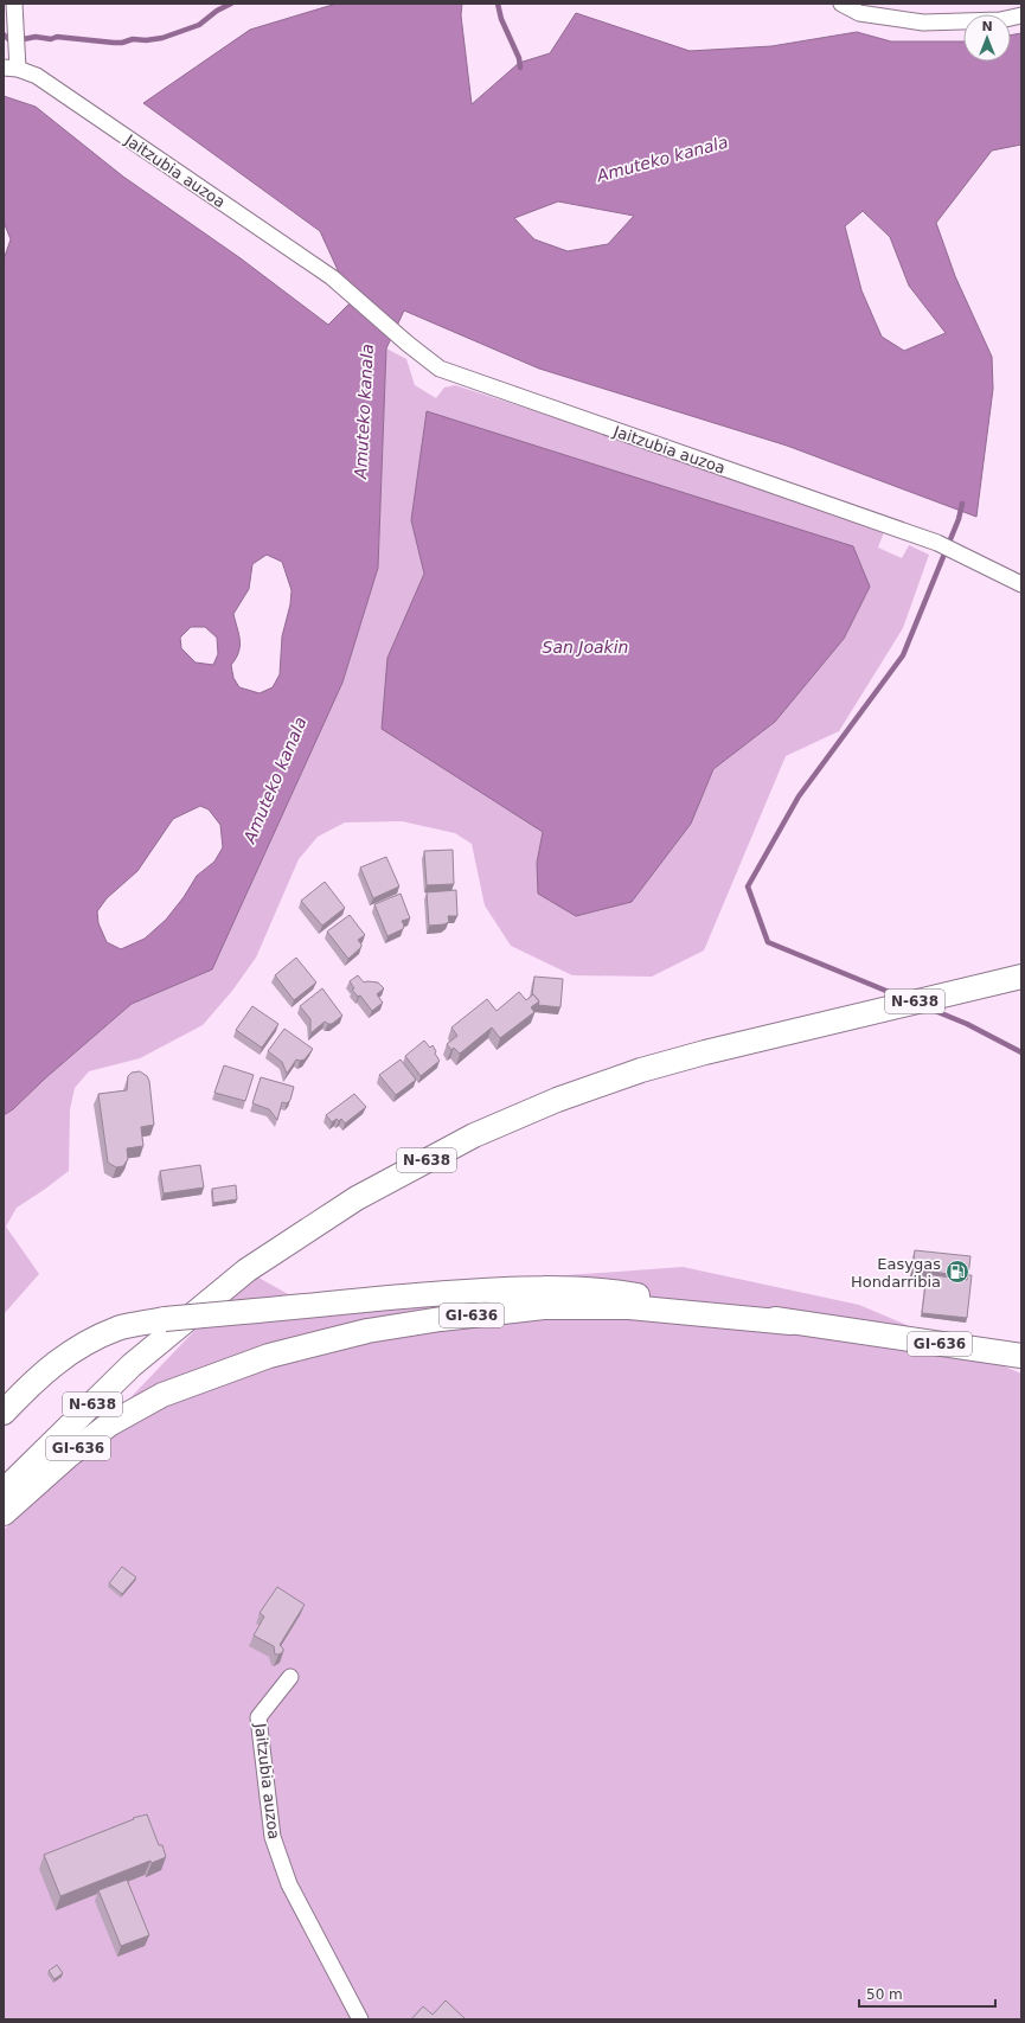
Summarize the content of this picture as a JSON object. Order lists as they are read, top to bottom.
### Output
{
  "streets": {
    "main road": ["N-638", "GI-636"],
    "street": ["Jaitzubia auzoa"]
  },
  "water": ["Amuteko kanala", "San Joakin"],
  "places": {
    "fuel station": ["Easygas Hondarribia"]
  },
  "scale_bar": "50 m",
  "north": "top"
}
